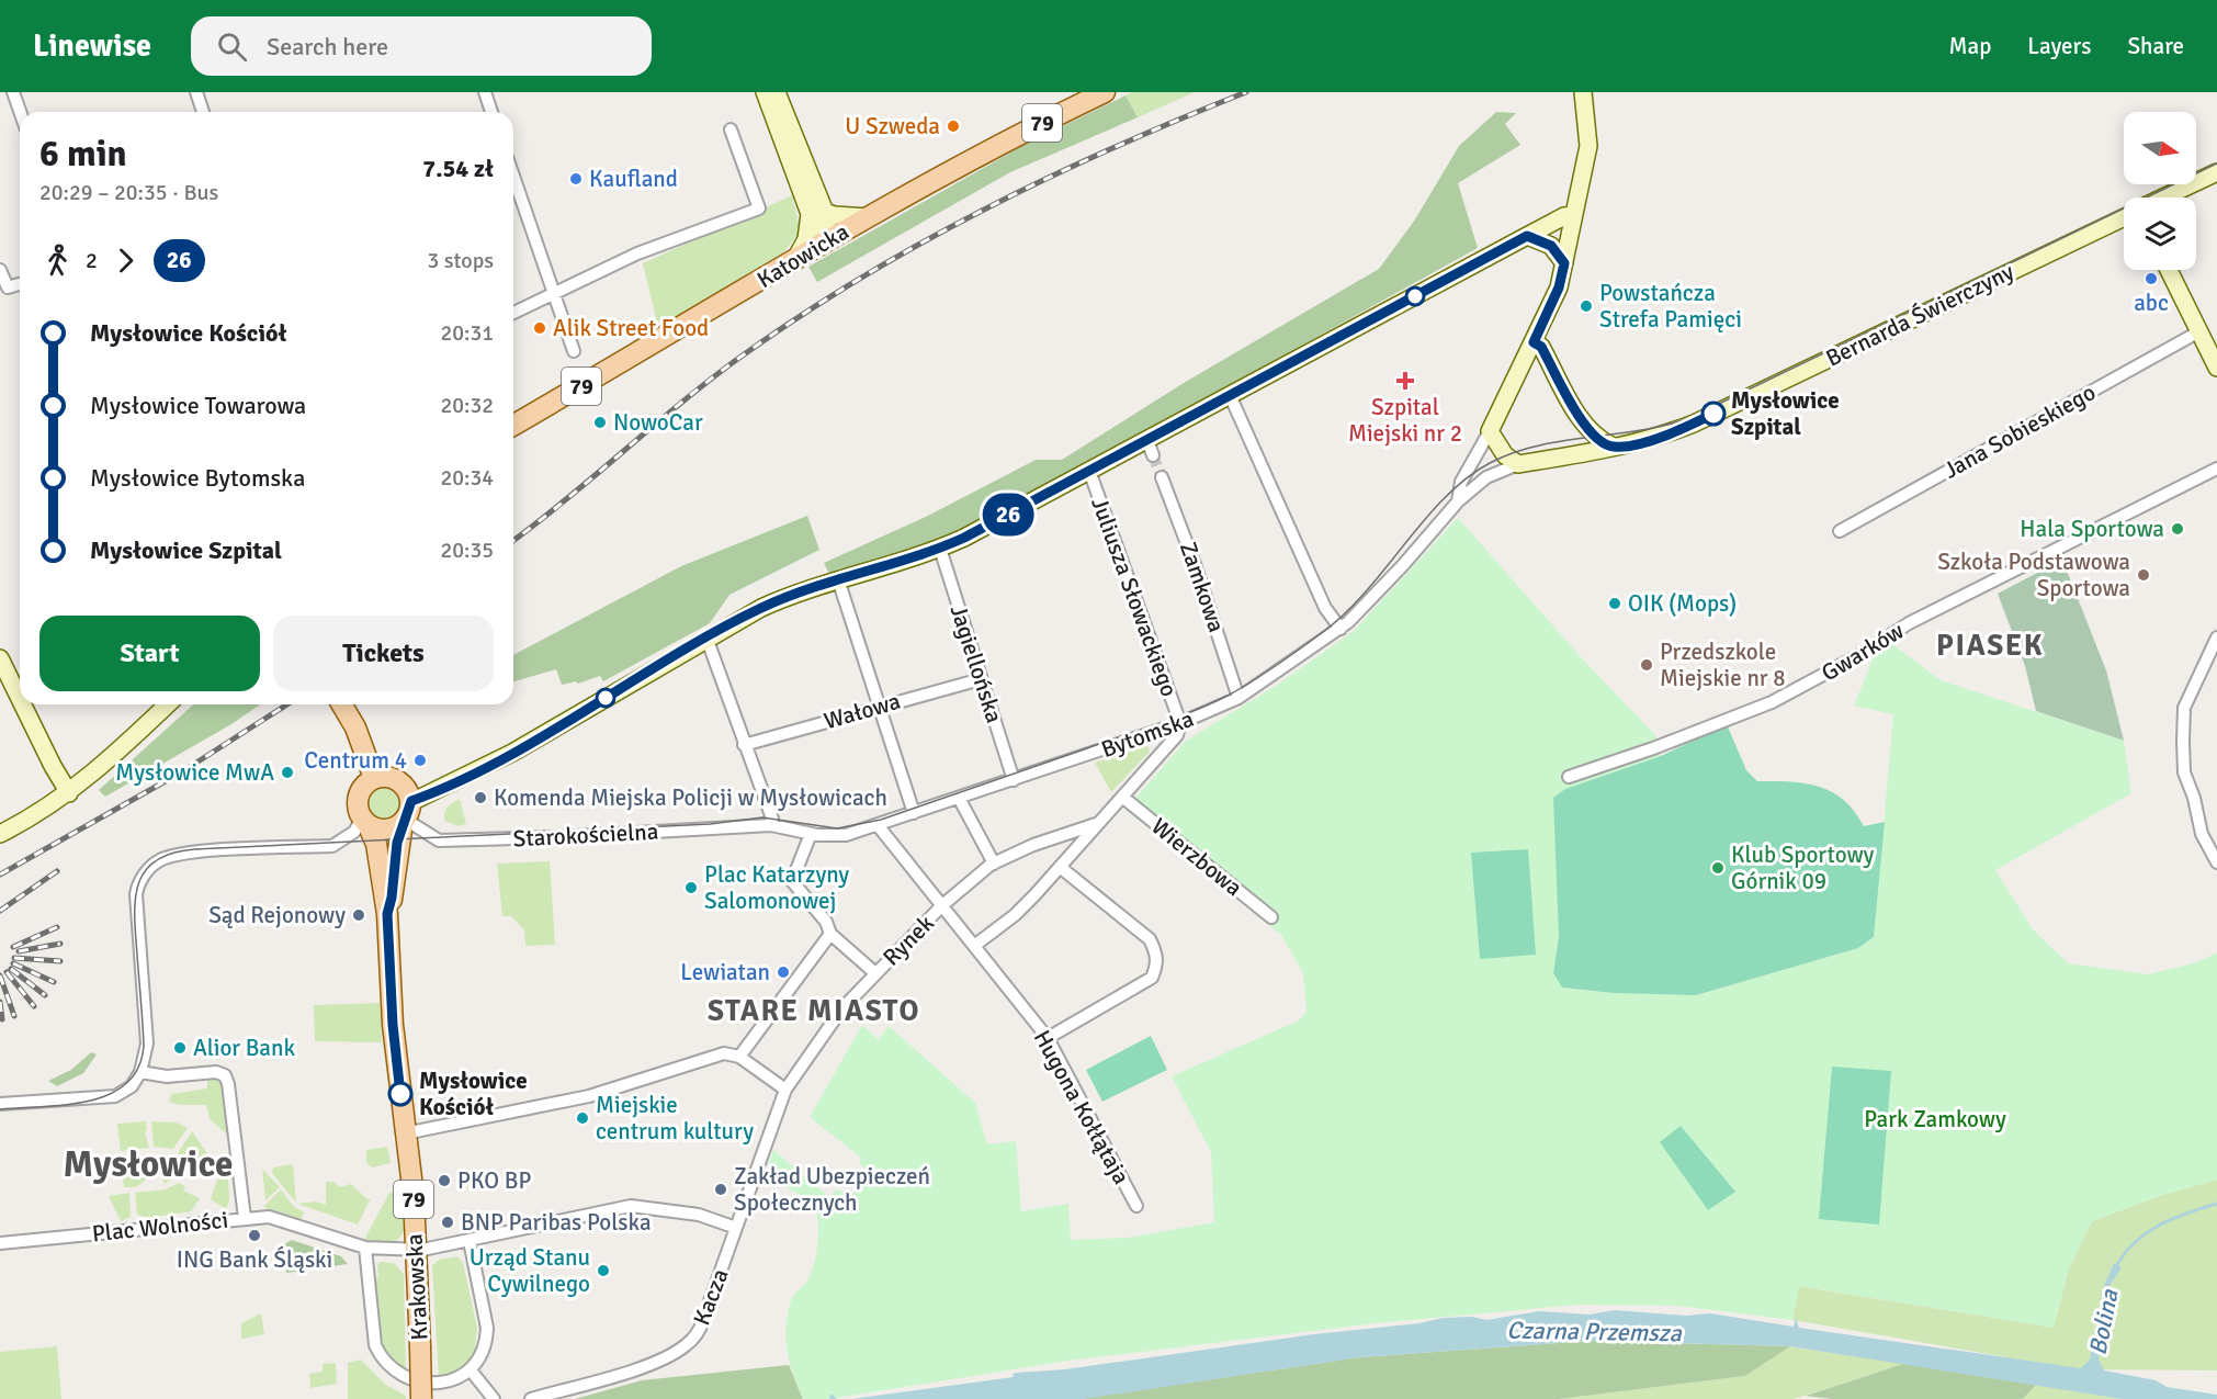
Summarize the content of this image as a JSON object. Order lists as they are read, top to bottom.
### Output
{
  "streets": {
    "main road": ["79", "Katowicka", "Krakowska"],
    "street": [
      "Bernarda Świerczyny",
      "Jana Sobieskiego",
      "Zamkowa",
      "Juliusza Słowackiego",
      "Gwarków",
      "Jagiellońska",
      "Wałowa",
      "Bytomska",
      "Starokościelna",
      "Wierzbowa",
      "Rynek",
      "Hugona Kołłątaja",
      "Plac Wolności",
      "Kacza"
    ]
  },
  "crossings": [
    ["79", "Starokościelna"],
    ["79", "Krakowska"],
    ["Bernarda Świerczyny", "Bytomska"],
    ["Zamkowa", "Bytomska"],
    ["Juliusza Słowackiego", "Bytomska"],
    ["Jagiellońska", "Wałowa"],
    ["Jagiellońska", "Bytomska"],
    ["Bytomska", "Starokościelna"],
    ["Bytomska", "Hugona Kołłątaja"],
    ["Starokościelna", "Krakowska"],
    ["Rynek", "Hugona Kołłątaja"],
    ["Rynek", "Kacza"]
  ],
  "districts": ["PIASEK", "STARE MIASTO", "Mysłowice"],
  "water": ["Bolina", "Czarna Przemsza"],
  "parks": ["Park Zamkowy"],
  "places": {
    "other": [
      "U Szweda",
      "Kaufland",
      "abc",
      "Powstańcza Strefa Pamięci",
      "Alik Street Food",
      "Mysłowice Szpital",
      "NowoCar",
      "Hala Sportowa",
      "Szkoła Podstawowa Sportowa",
      "OIK (Mops)",
      "Przedszkole Miejskie nr 8",
      "Centrum 4",
      "Mysłowice MwA",
      "Komenda Miejska Policji w Mysłowicach",
      "Klub Sportowy Górnik 09",
      "Plac Katarzyny Salomonowej",
      "Sąd Rejonowy",
      "Lewiatan",
      "Alior Bank",
      "Mysłowice Kościół",
      "Miejskie centrum kultury",
      "PKO BP",
      "Zakład Ubezpieczeń Społecznych",
      "BNP Paribas Polska",
      "ING Bank Śląski",
      "Urząd Stanu Cywilnego"
    ],
    "health": ["Szpital Miejski nr 2"]
  },
  "lines": ["bus line 26"],
  "north": "right",
  "page": {
    "header": "Linewise",
    "search": "Search here",
    "nav": ["Map", "Layers", "Share"],
    "on_map": "26",
    "heading": ["6 min", "20:29 – 20:35 · Bus", "7.54 zł"],
    "legs": ["2", "26", "3 stops"],
    "list": [
      {
        "name": "Mysłowice Kościół",
        "value": "20:31"
      },
      {
        "name": "Mysłowice Towarowa",
        "value": "20:32"
      },
      {
        "name": "Mysłowice Bytomska",
        "value": "20:34"
      },
      {
        "name": "Mysłowice Szpital",
        "value": "20:35"
      }
    ],
    "buttons": ["Start", "Tickets"]
  }
}
